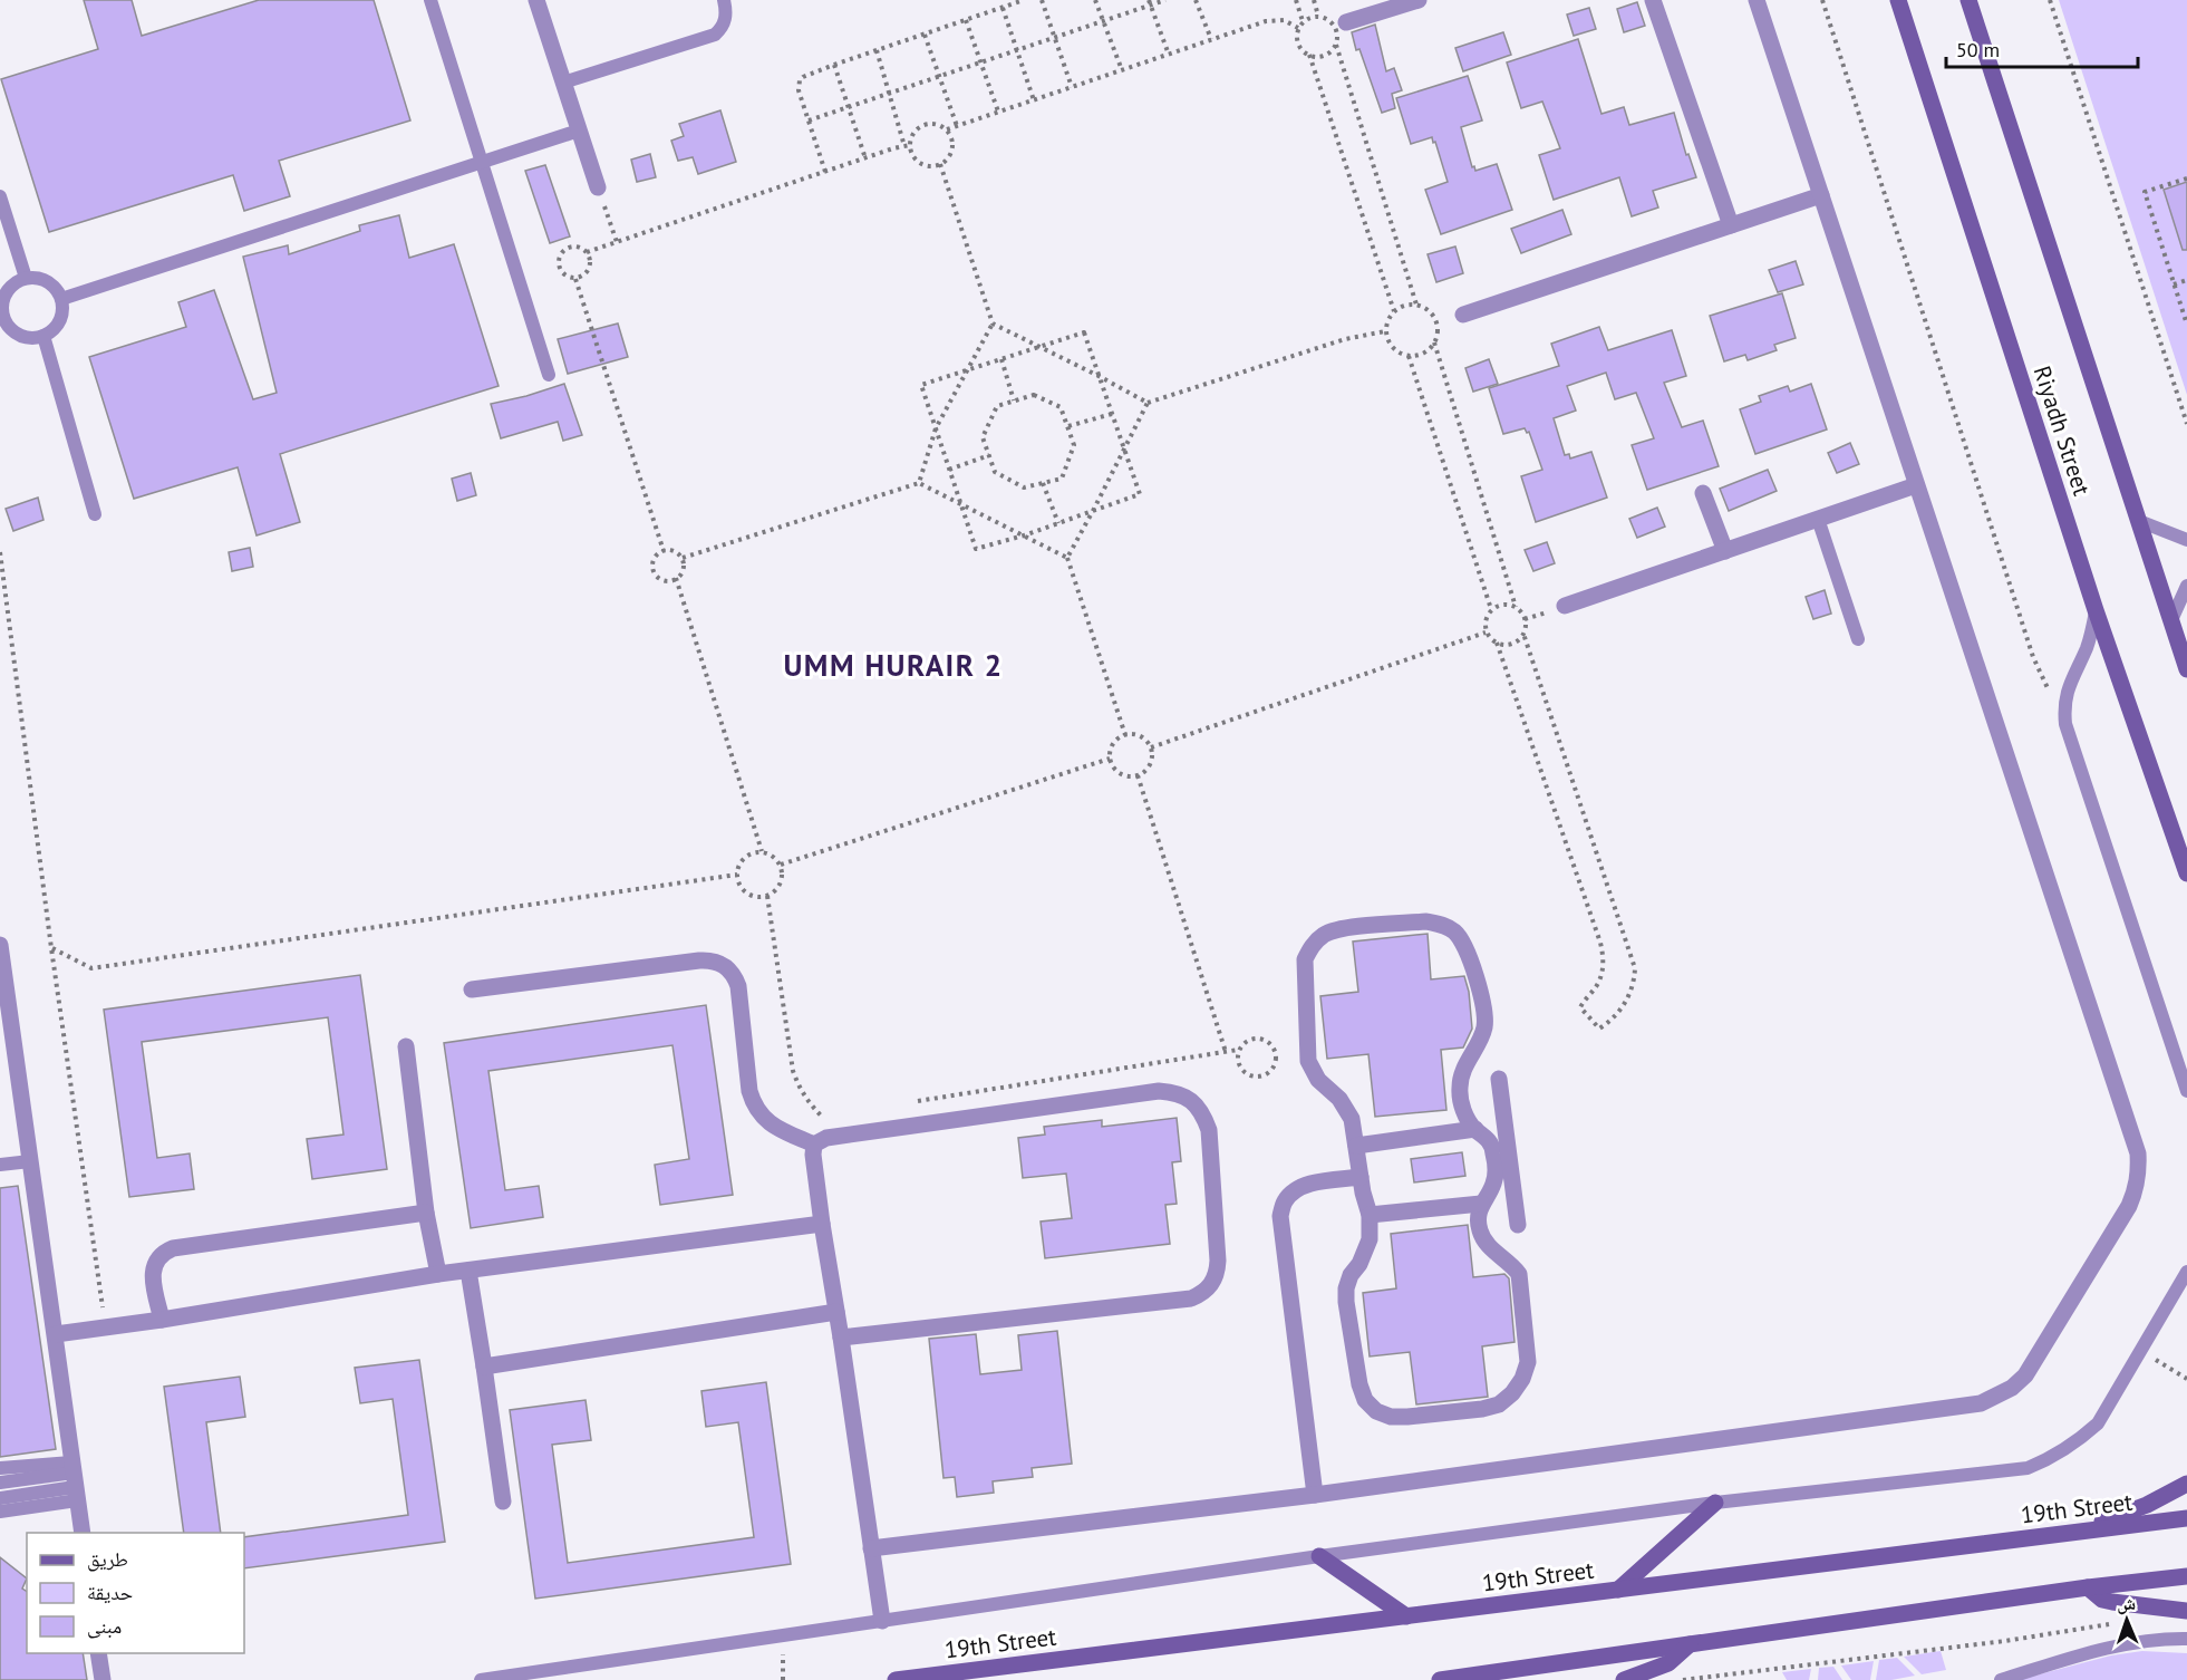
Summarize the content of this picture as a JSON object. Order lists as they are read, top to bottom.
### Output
{
  "streets": {
    "main road": ["Riyadh Street", "19th Street"]
  },
  "districts": ["UMM HURAIR 2"],
  "legend": ["طريق", "حديقة", "مبنى"],
  "scale_bar": "50 m",
  "north": "top"
}
